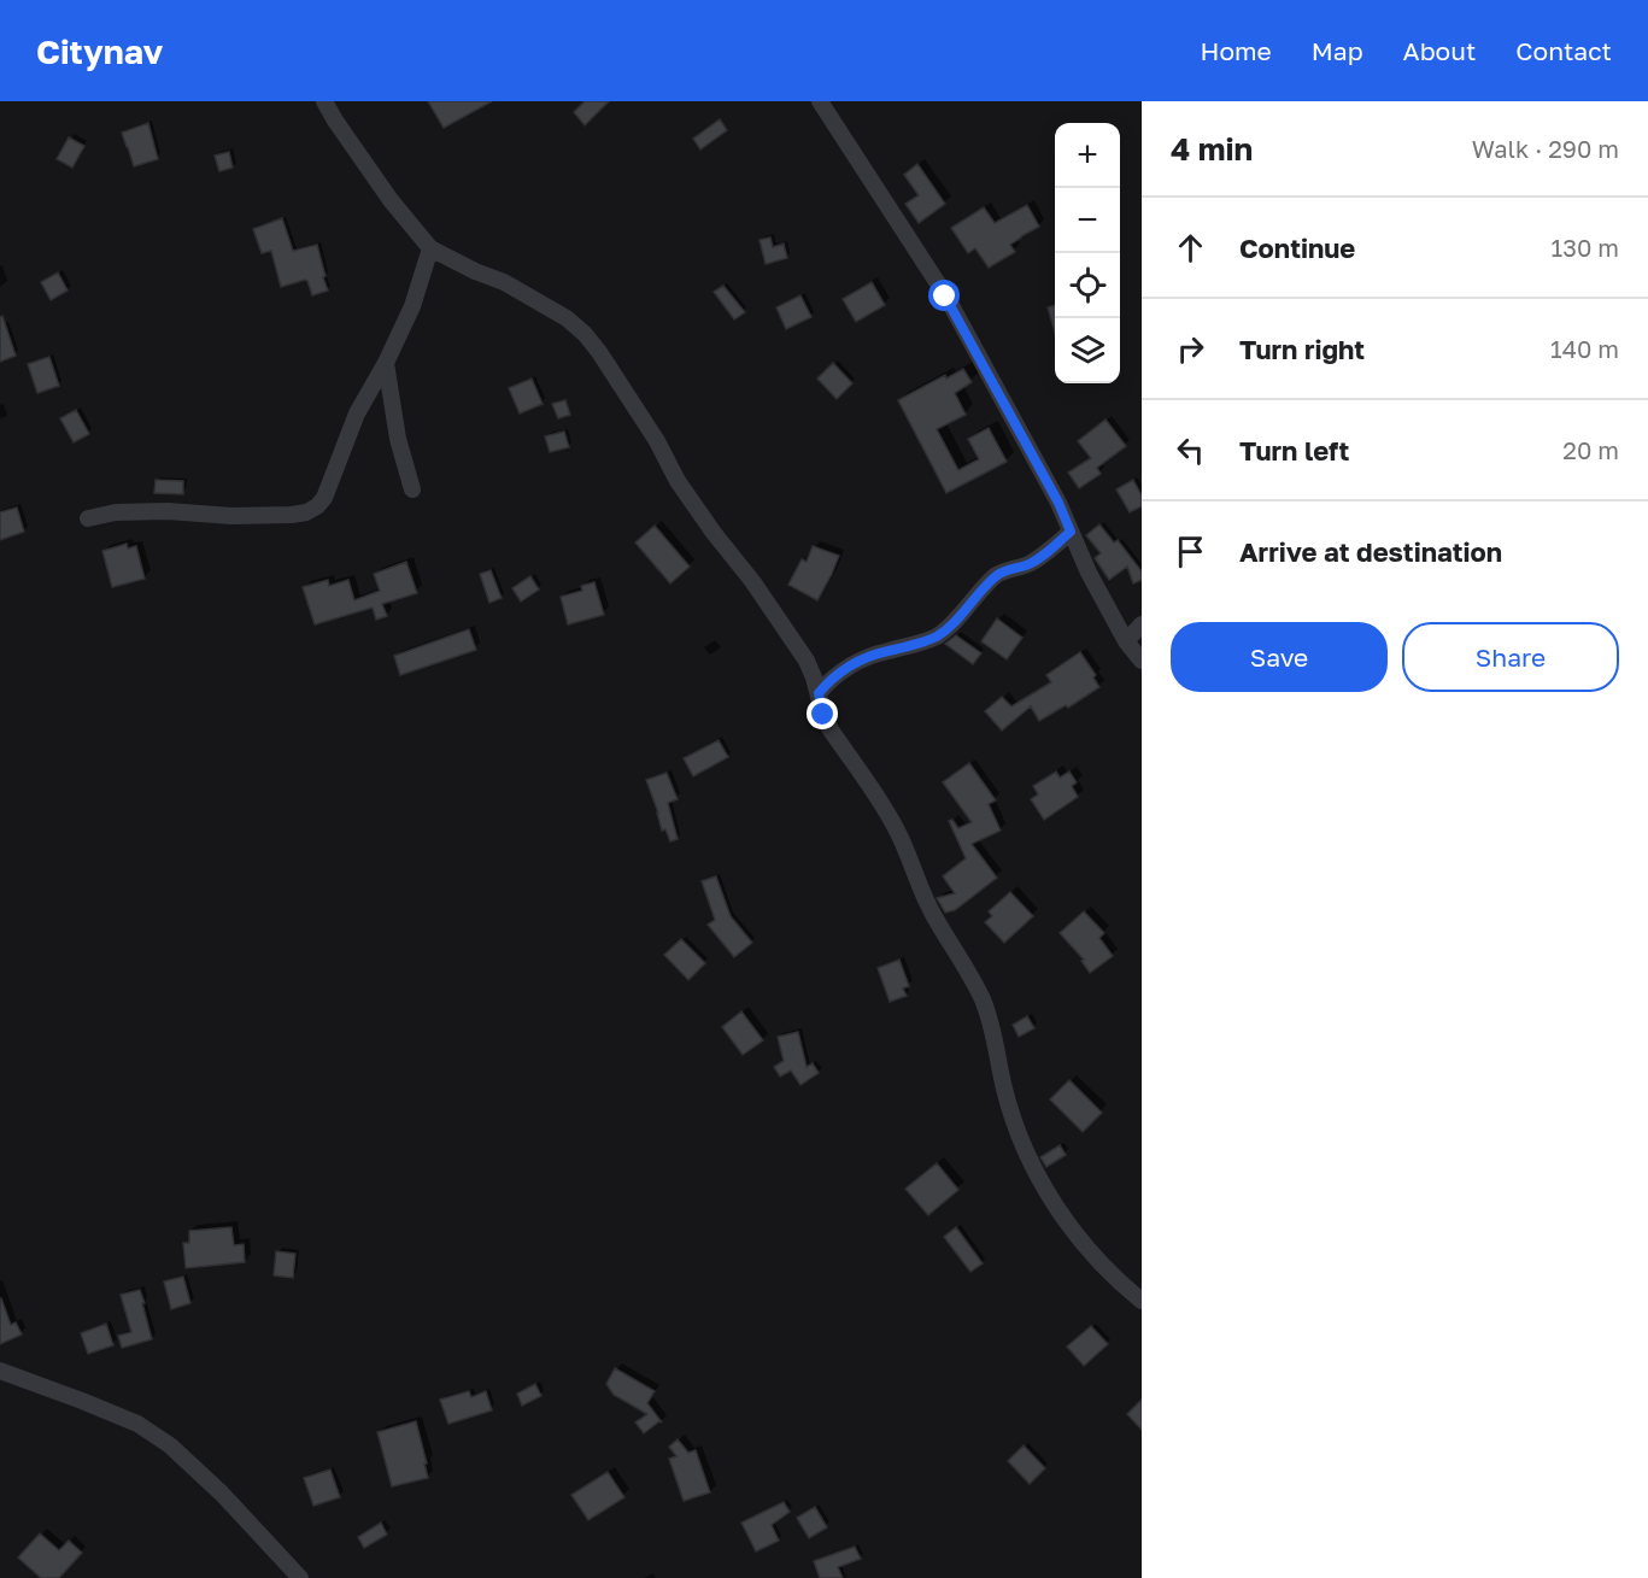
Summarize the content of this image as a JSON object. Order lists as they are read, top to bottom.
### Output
{
  "page": {
    "header": "Citynav",
    "nav": [
      "Home",
      "Map",
      "About",
      "Contact"
    ],
    "heading": ["4 min", "Walk · 290 m"],
    "map_buttons": ["+", "−"],
    "list": [
      ["Continue", "130 m"],
      ["Turn right", "140 m"],
      ["Turn left", "20 m"],
      "Arrive at destination"
    ],
    "buttons": ["Save", "Share"]
  }
}
